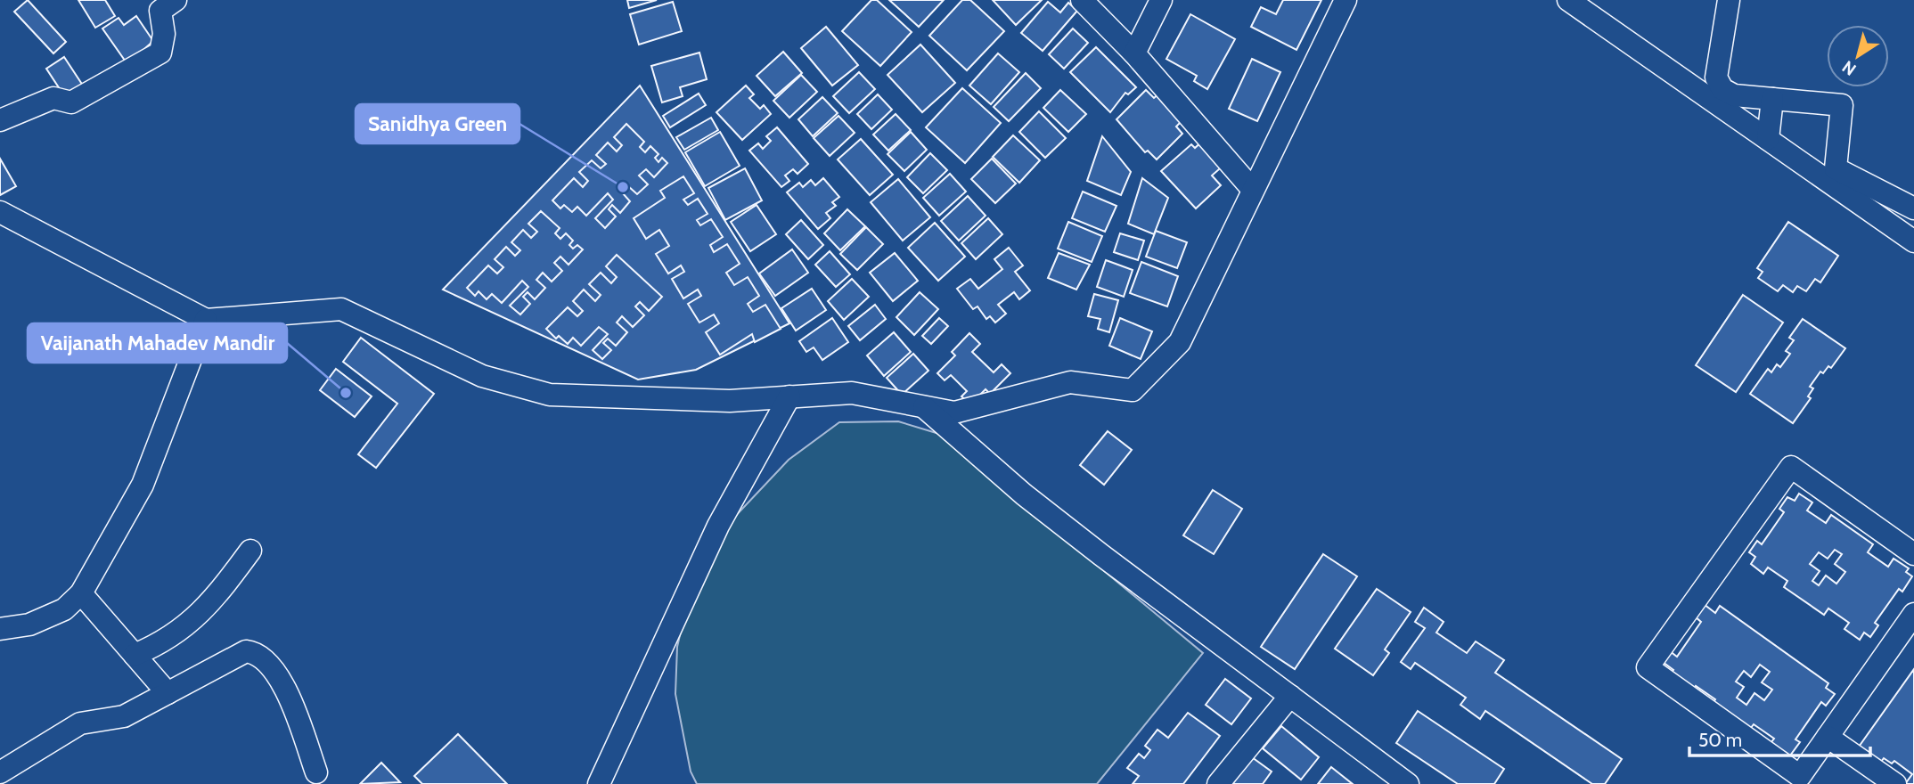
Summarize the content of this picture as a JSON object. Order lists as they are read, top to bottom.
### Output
{
  "places": ["Sanidhya Green", "Vaijanath Mahadev Mandir"],
  "scale_bar": "50 m",
  "north": "bottom left"
}
